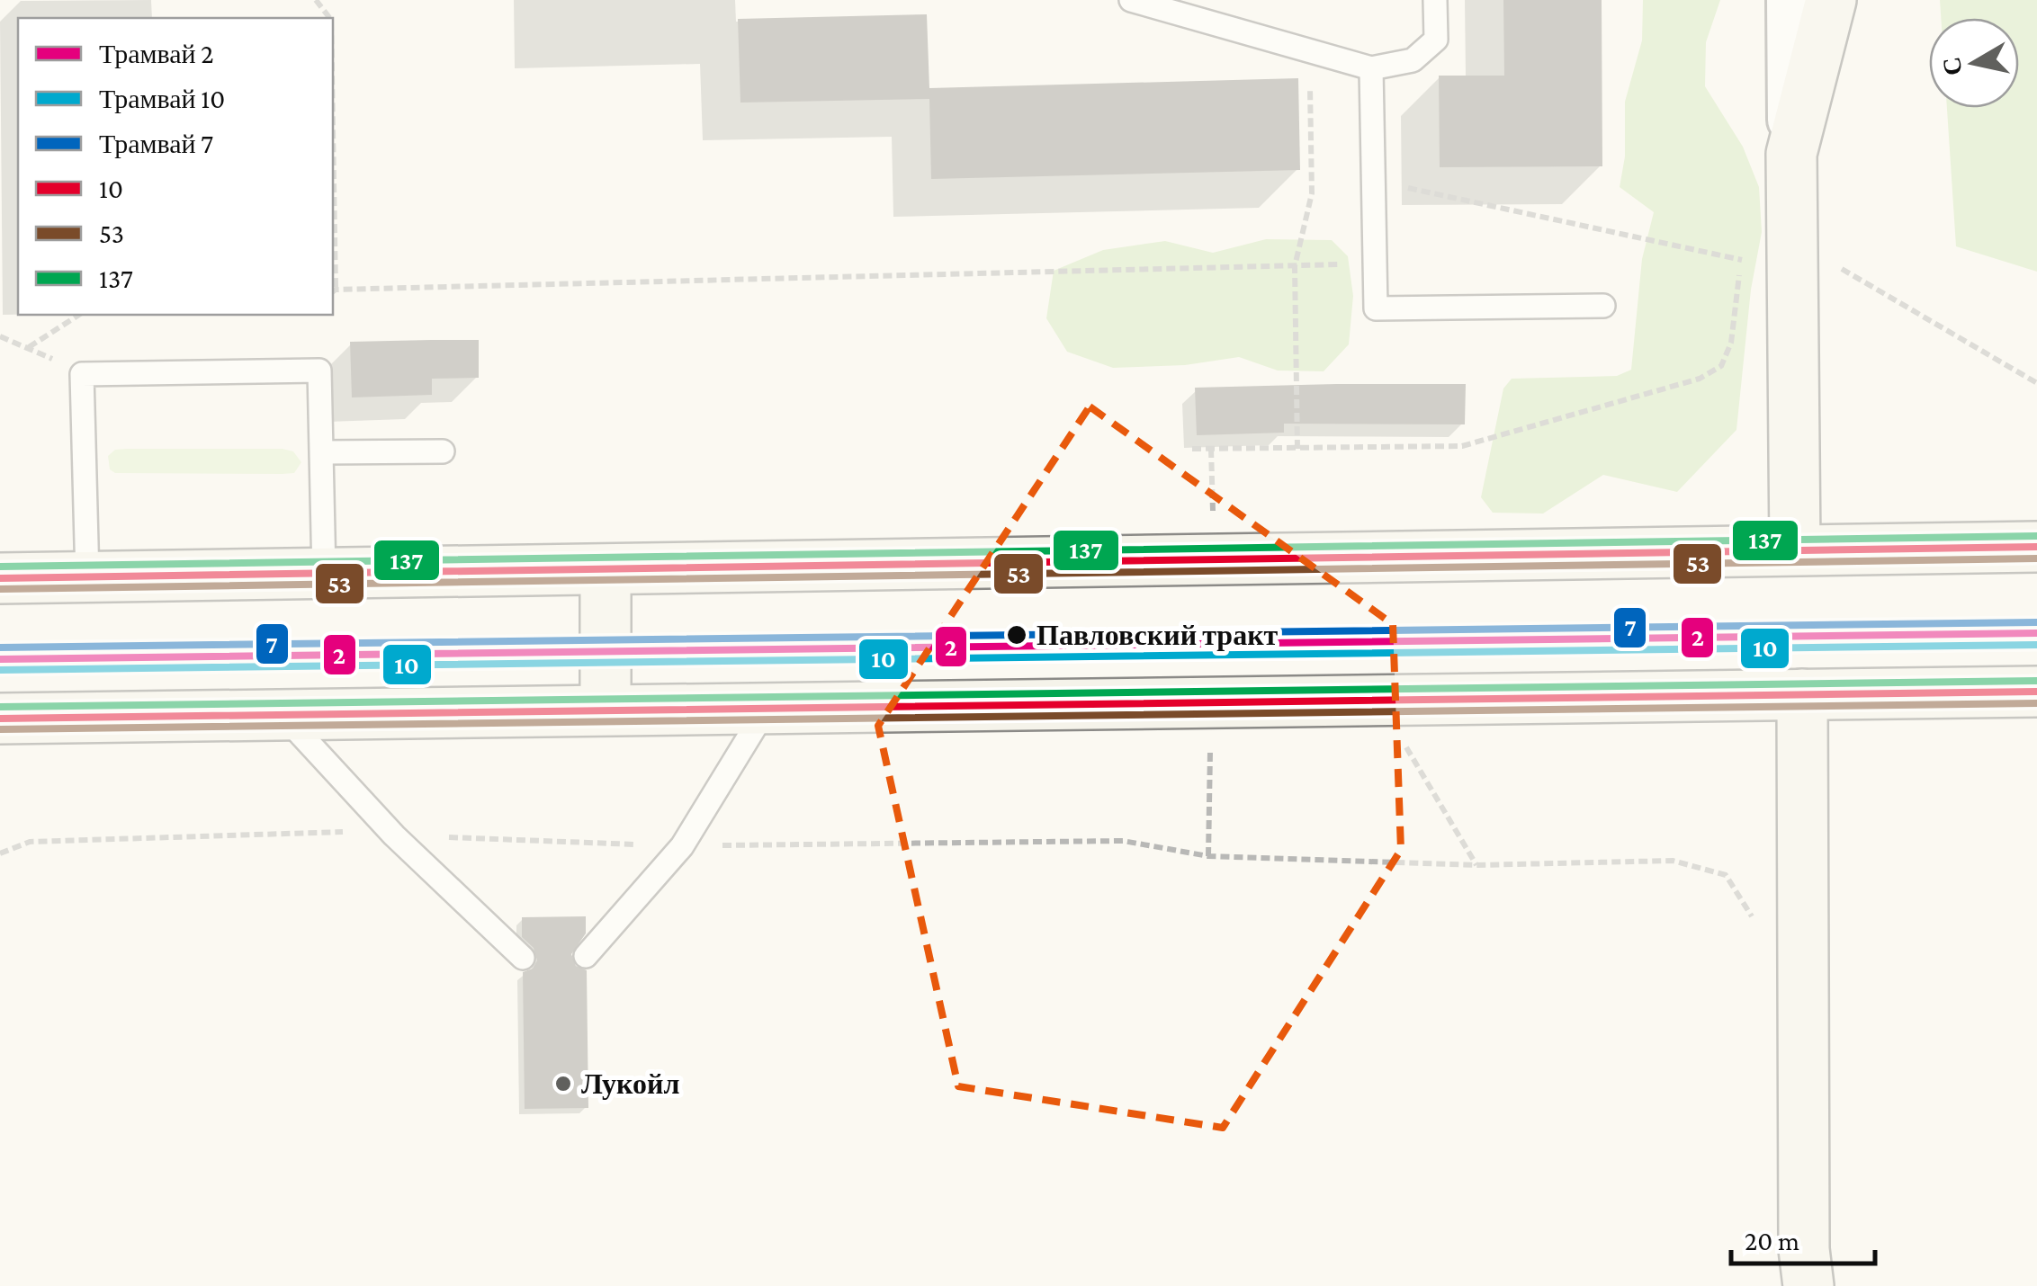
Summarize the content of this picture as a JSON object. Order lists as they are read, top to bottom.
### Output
{
  "places": ["Павловский тракт", "Лукойл"],
  "lines": [
    "transit line 137",
    "transit line 10",
    "transit line 53",
    "tram line 7",
    "tram line 2",
    "tram line 10"
  ],
  "legend": [
    "Трамвай 2",
    "Трамвай 10",
    "Трамвай 7",
    "10",
    "53",
    "137"
  ],
  "scale_bar": "20 m",
  "north": "left"
}
